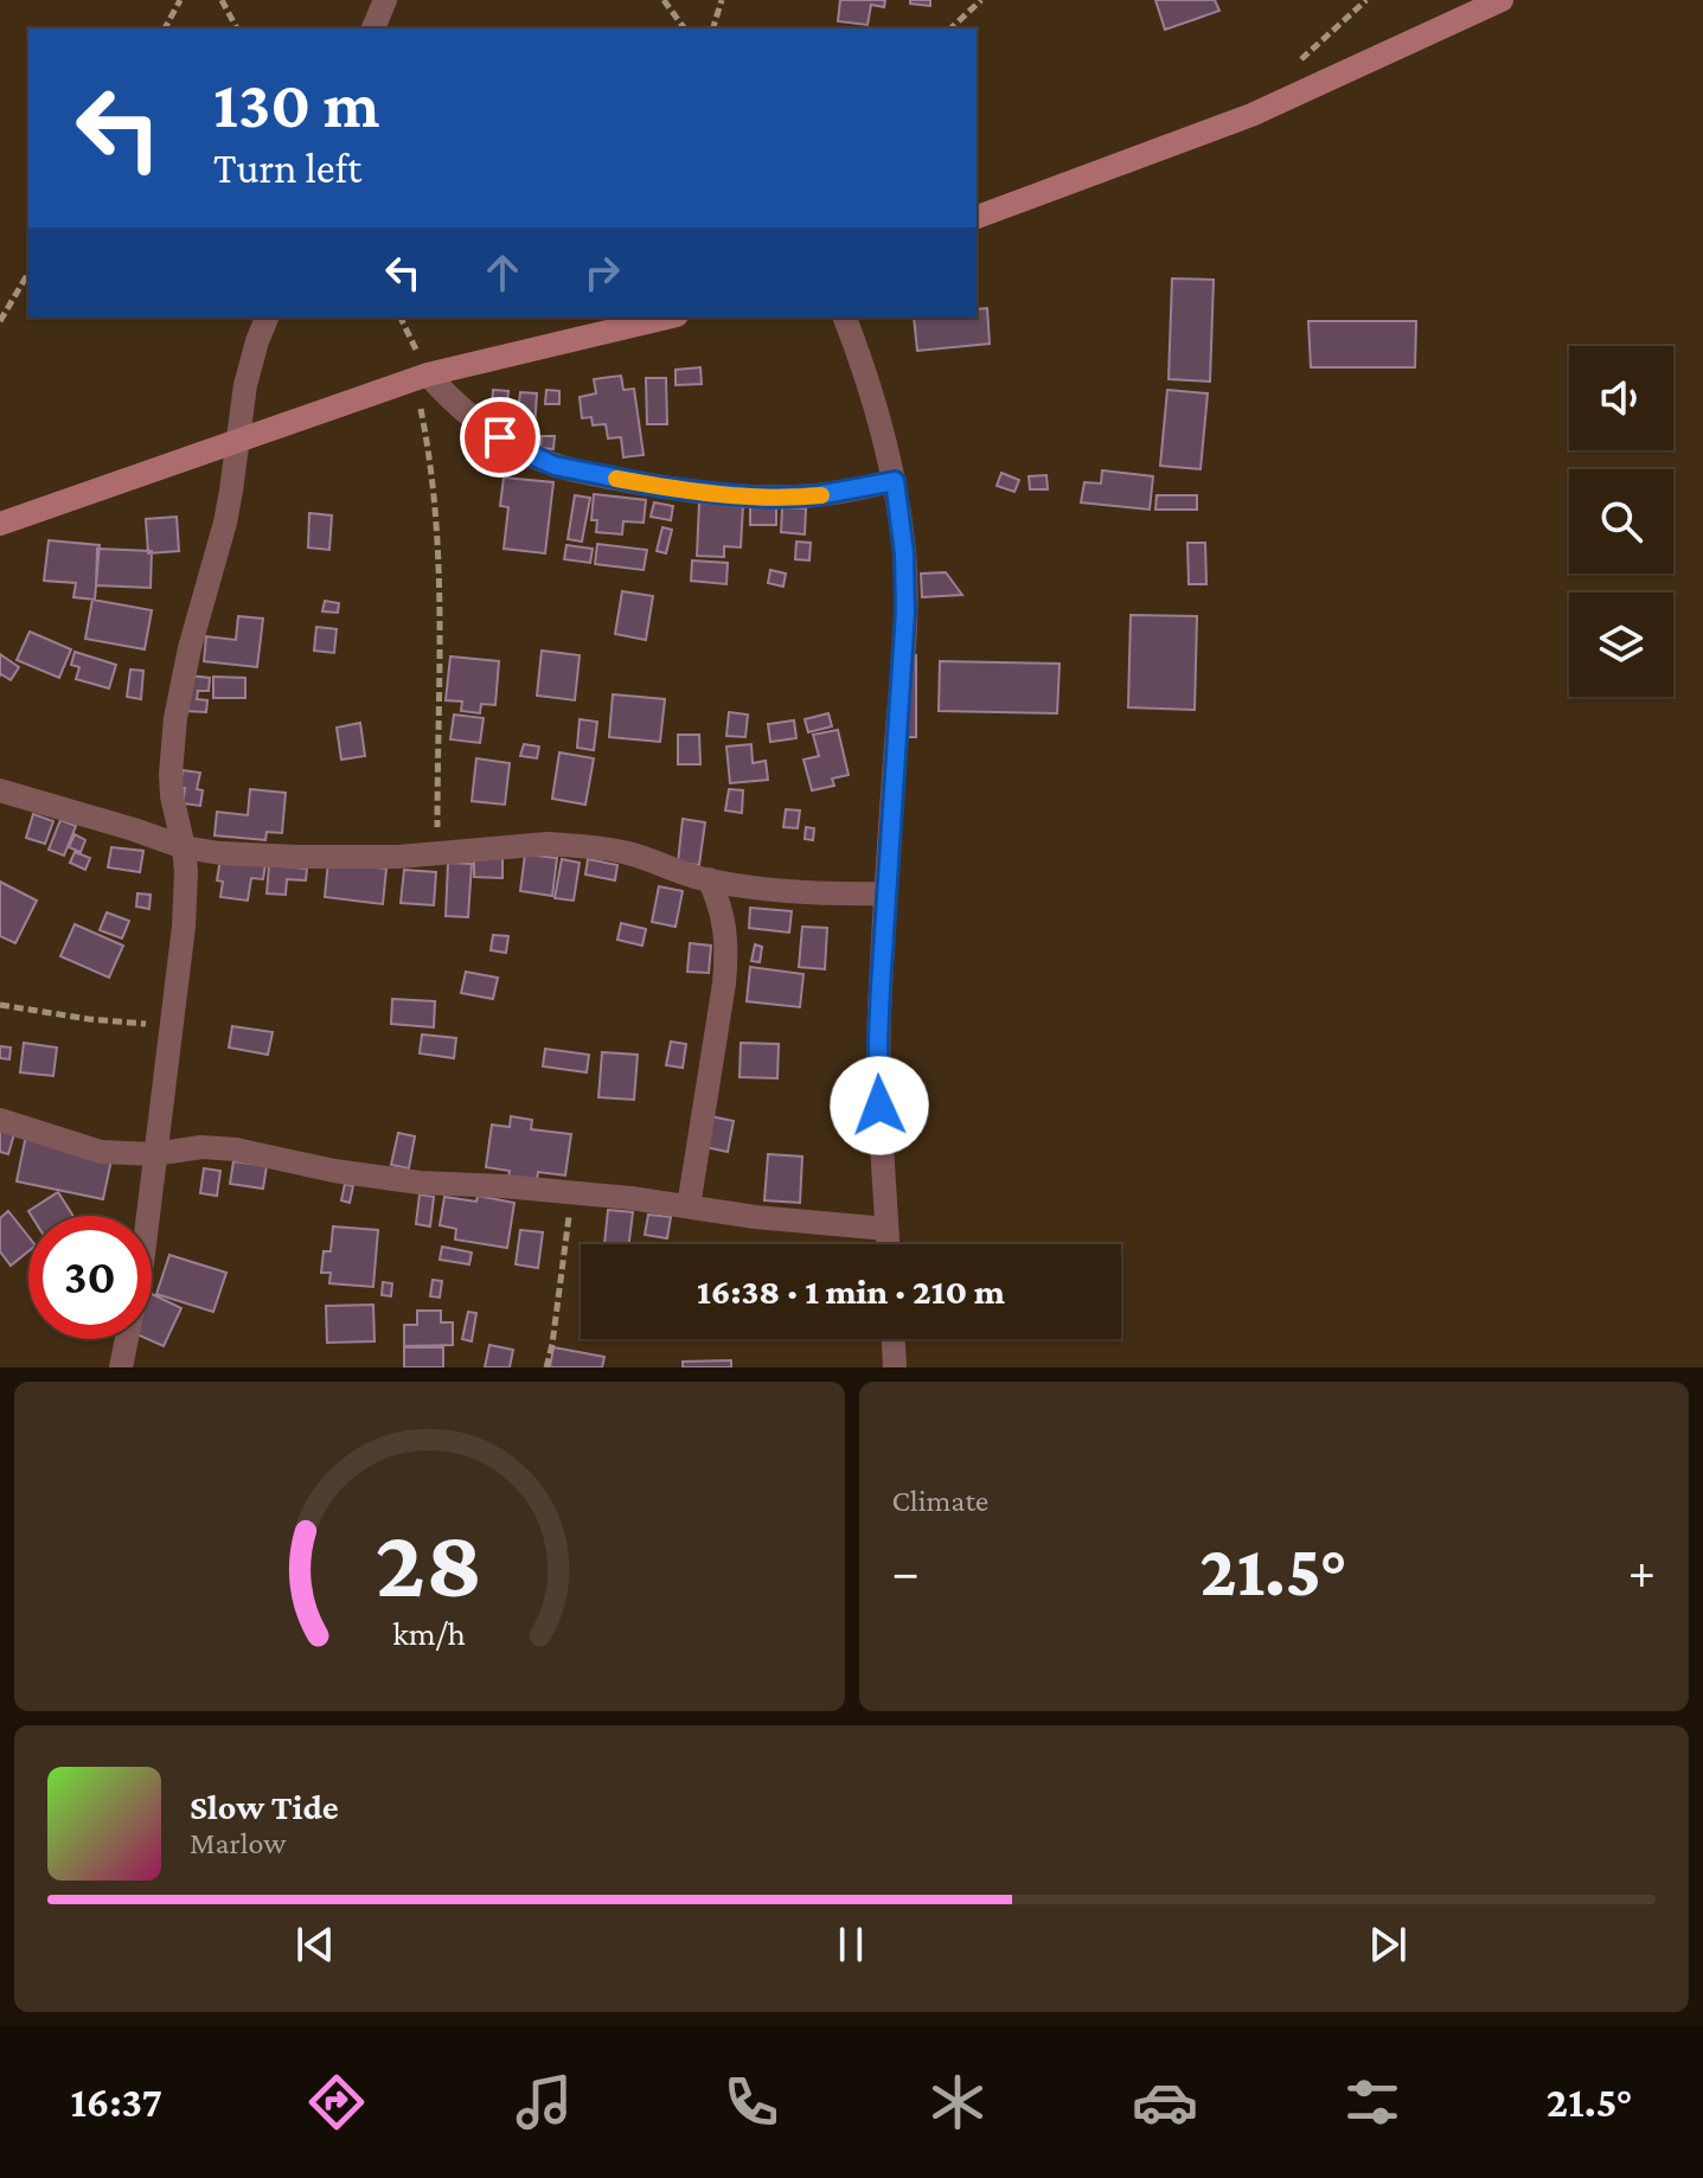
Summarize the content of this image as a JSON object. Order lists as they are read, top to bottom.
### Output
{
  "page": {
    "turn": ["130 m", "Turn left"],
    "limit": "30",
    "trip": "16:38 · 1 min · 210 m",
    "tile": "Climate",
    "heat": ["−", "21.5°", "+"],
    "song": ["Slow Tide", "Marlow"],
    "tabs": ["16:37", "21.5°"],
    "gauge": ["28", "km/h"]
  }
}
